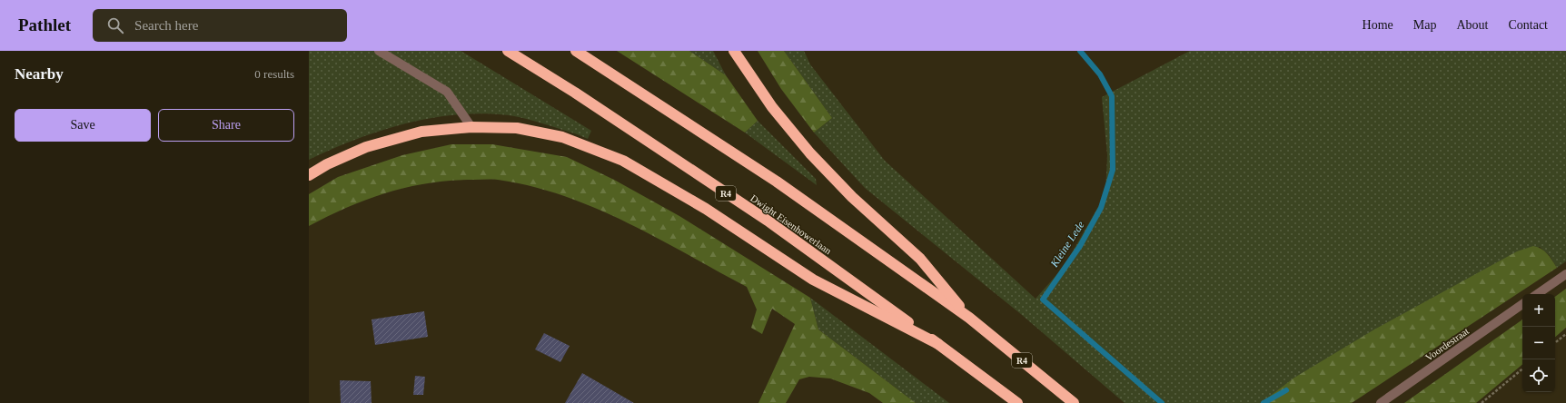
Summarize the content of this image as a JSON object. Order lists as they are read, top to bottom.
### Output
{
  "streets": {
    "highway": ["R4", "Dwight Eisenhowerlaan"],
    "street": ["Voordestraat"]
  },
  "water": ["Kleine Lede"],
  "page": {
    "header": "Pathlet",
    "search": "Search here",
    "nav": [
      "Home",
      "Map",
      "About",
      "Contact"
    ],
    "heading": ["Nearby", "0 results"],
    "buttons": ["Save", "Share"],
    "map_buttons": ["+", "−"]
  }
}
